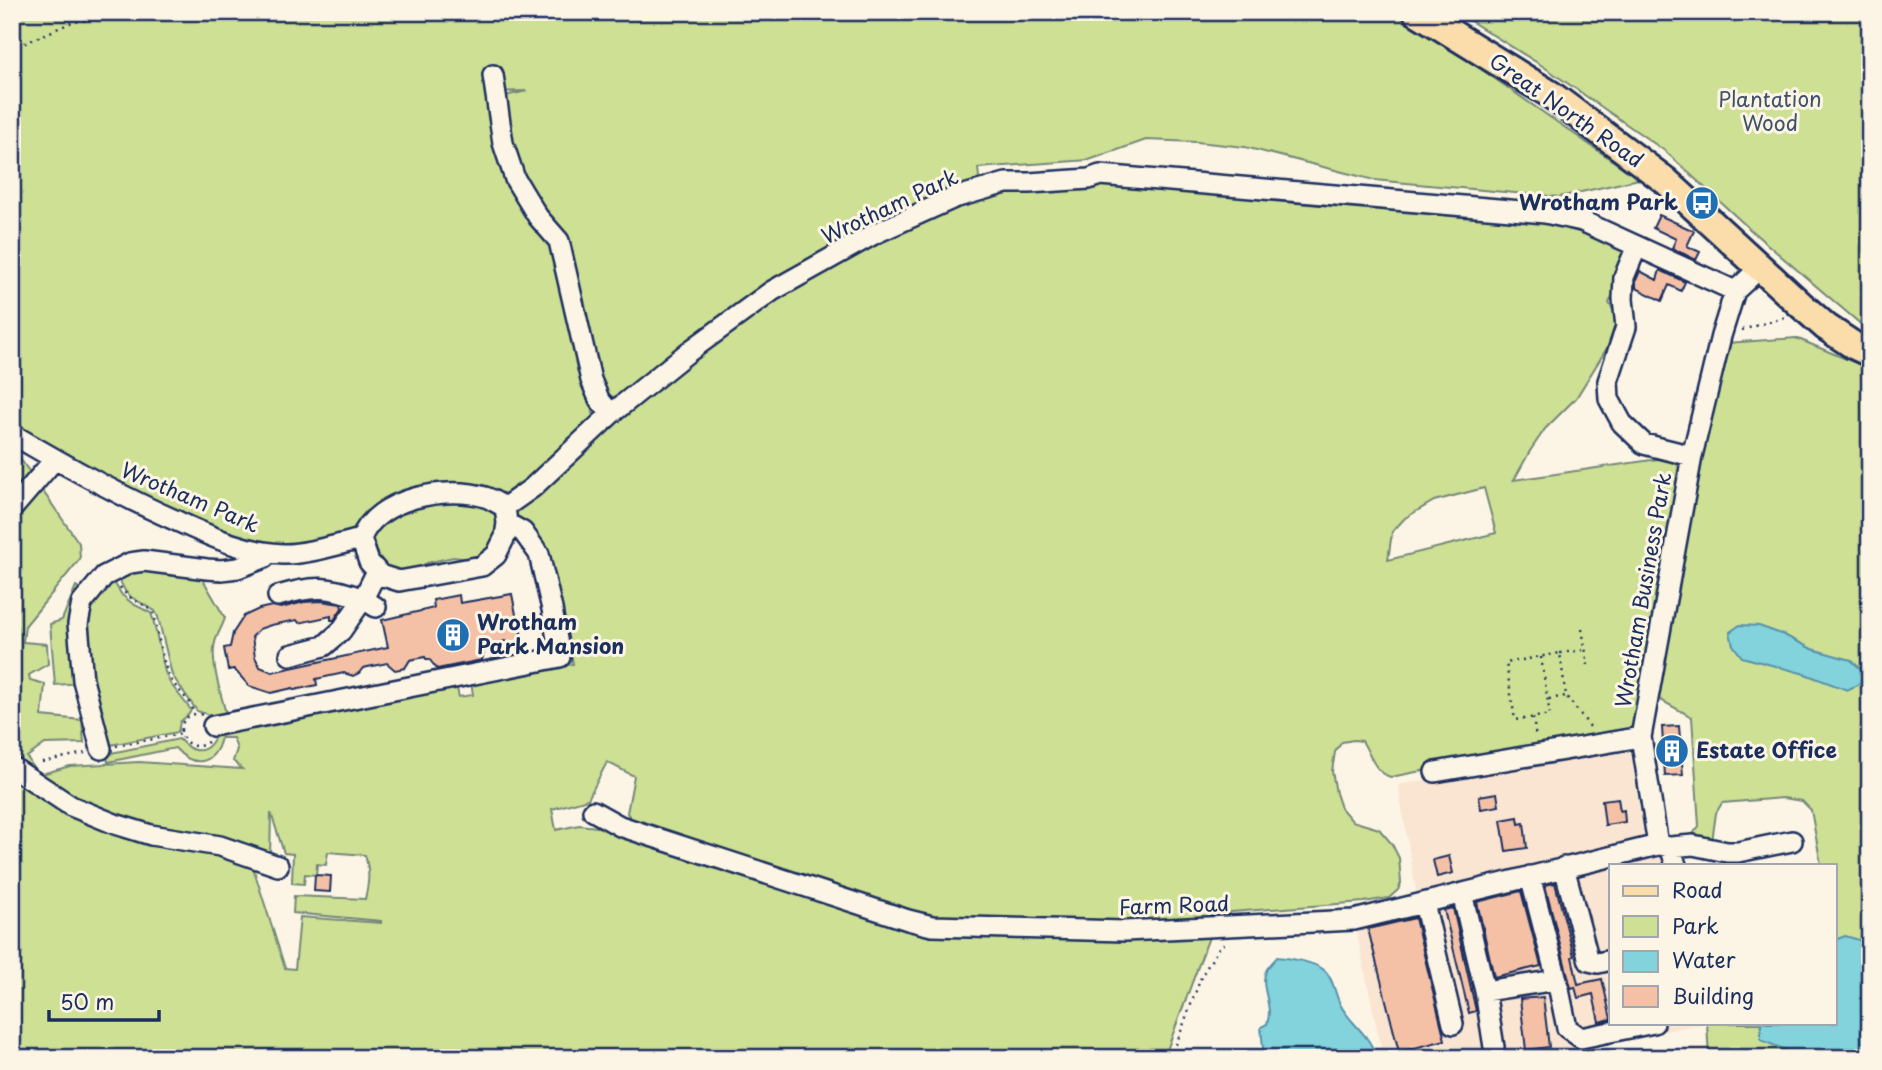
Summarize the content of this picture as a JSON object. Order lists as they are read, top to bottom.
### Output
{
  "streets": {
    "main road": ["Great North Road"],
    "lane": ["Wrotham Park", "Wrotham Business Park", "Farm Road"]
  },
  "crossings": [
    ["Wrotham Park", "Wrotham Business Park"]
  ],
  "parks": ["Plantation Wood"],
  "places": {
    "bus stop": ["Wrotham Park"],
    "building": ["Wrotham Park Mansion", "Estate Office"]
  },
  "legend": [
    "Road",
    "Park",
    "Water",
    "Building"
  ],
  "scale_bar": "50 m"
}
